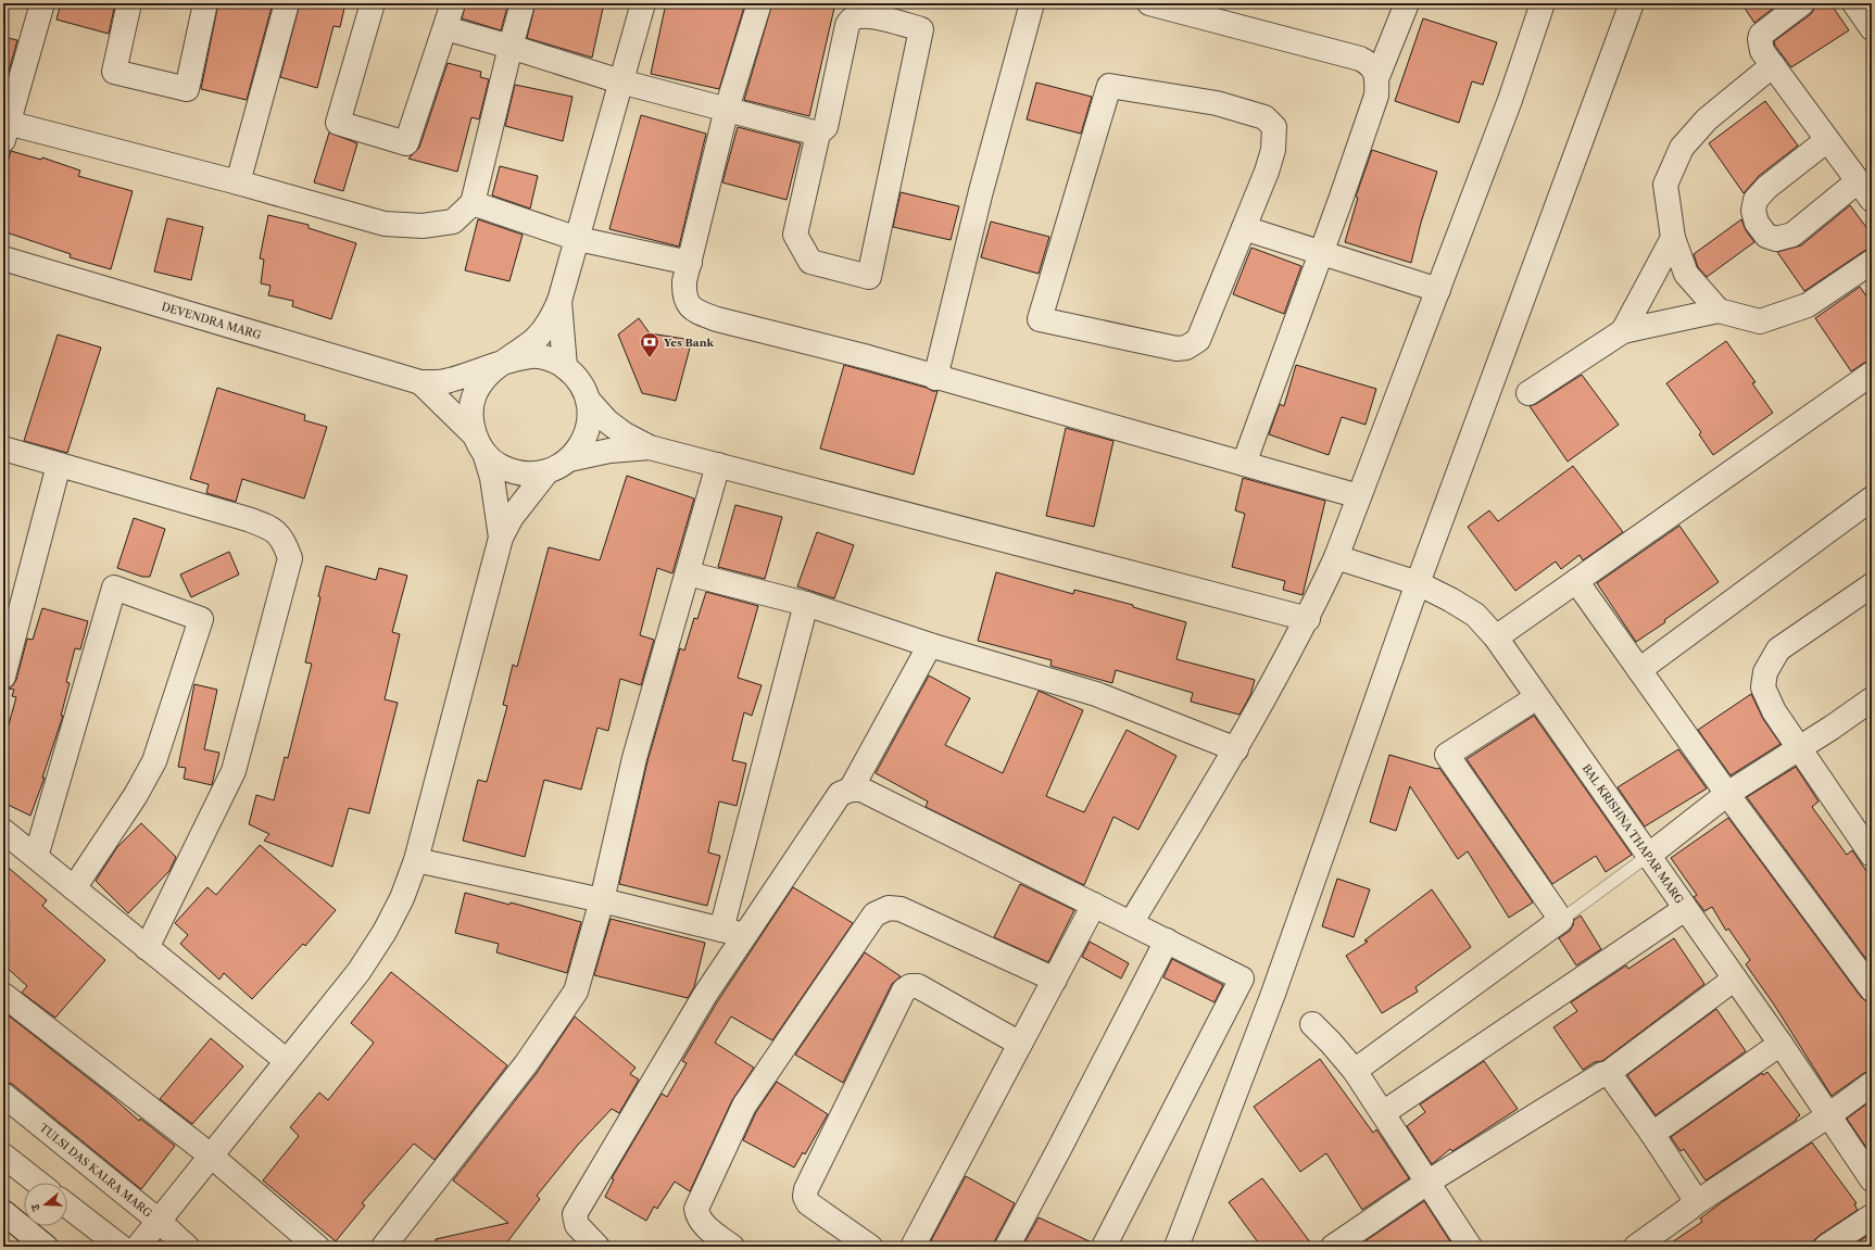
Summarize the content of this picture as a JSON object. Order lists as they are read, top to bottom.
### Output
{
  "streets": {
    "street": ["DEVENDRA MARG", "BAL KRISHNA THAPAR MARG", "TULSI DAS KALRA MARG"]
  },
  "places": {
    "bank": ["Yes Bank"]
  },
  "north": "left"
}
